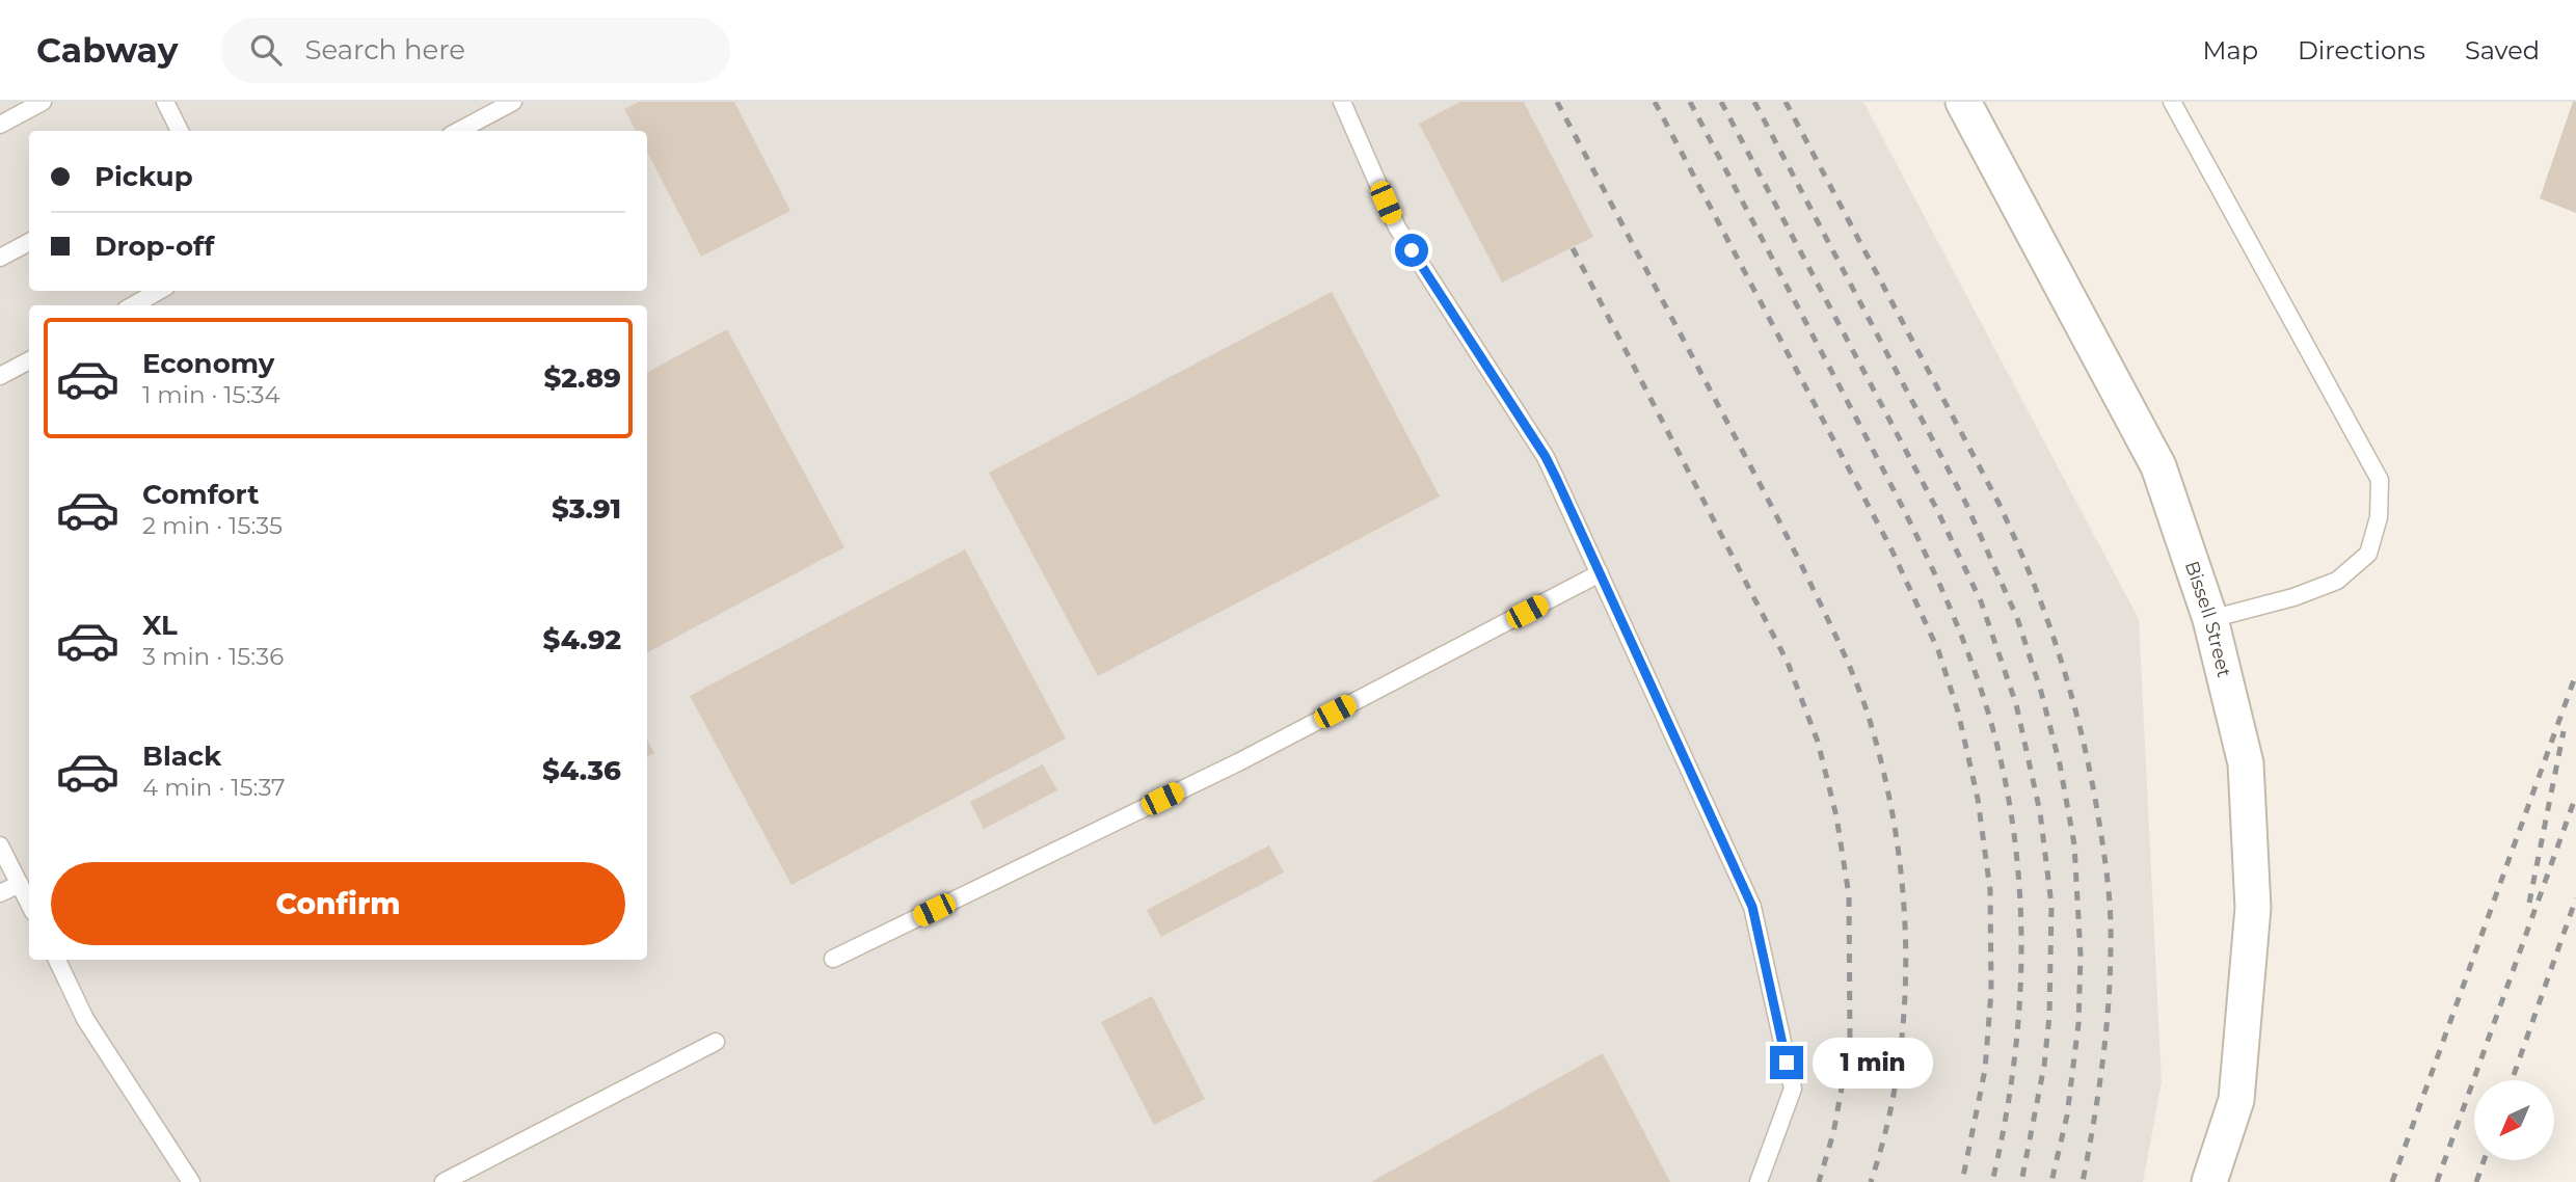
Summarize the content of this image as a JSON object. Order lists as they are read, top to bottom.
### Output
{
  "streets": {
    "street": ["Bissell Street"]
  },
  "north": "bottom left",
  "page": {
    "header": "Cabway",
    "search": "Search here",
    "nav": ["Map", "Directions", "Saved"],
    "banner": ["Pickup", "Drop-off"],
    "list": [
      {
        "name": "Economy",
        "note": "1 min · 15:34",
        "value": "$2.89"
      },
      {
        "name": "Comfort",
        "note": "2 min · 15:35",
        "value": "$3.91"
      },
      {
        "name": "XL",
        "note": "3 min · 15:36",
        "value": "$4.92"
      },
      {
        "name": "Black",
        "note": "4 min · 15:37",
        "value": "$4.36"
      }
    ],
    "buttons": "Confirm",
    "bubble": "1 min"
  }
}
